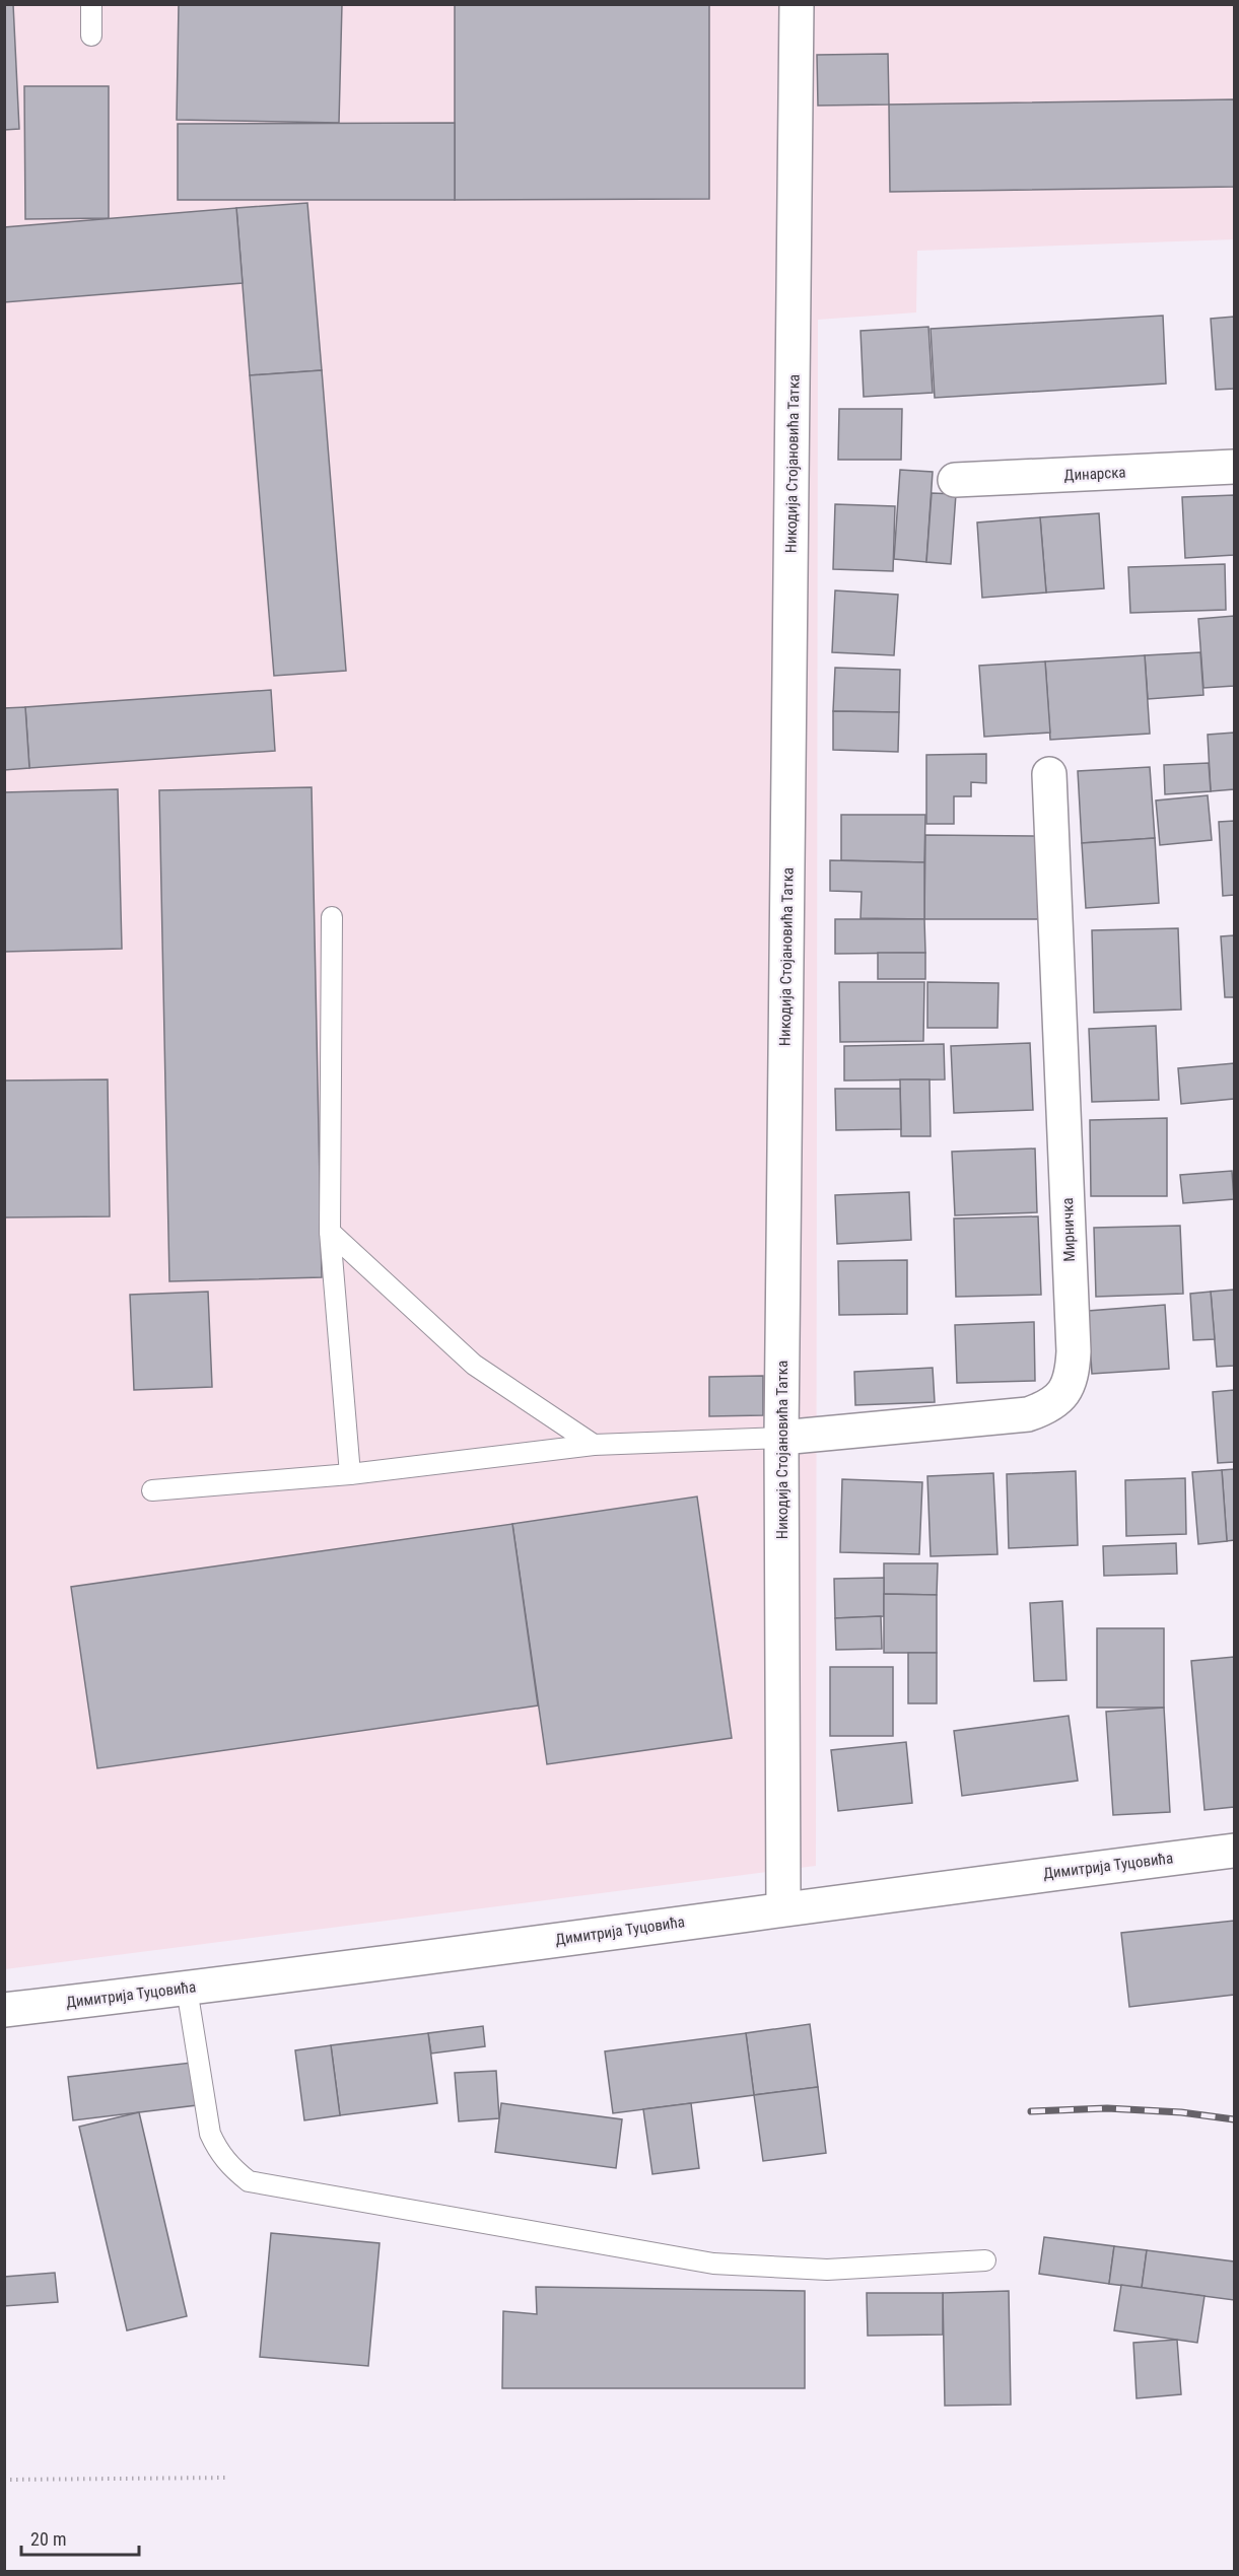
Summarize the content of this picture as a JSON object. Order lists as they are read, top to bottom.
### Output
{
  "streets": {
    "street": [
      "Никодија Стојановића Татка",
      "Динарска",
      "Мирничка",
      "Димитрија Туцовића"
    ]
  },
  "crossings": [
    ["Никодија Стојановића Татка", "Мирничка"],
    ["Никодија Стојановића Татка", "Димитрија Туцовића"]
  ],
  "scale_bar": "20 m"
}
